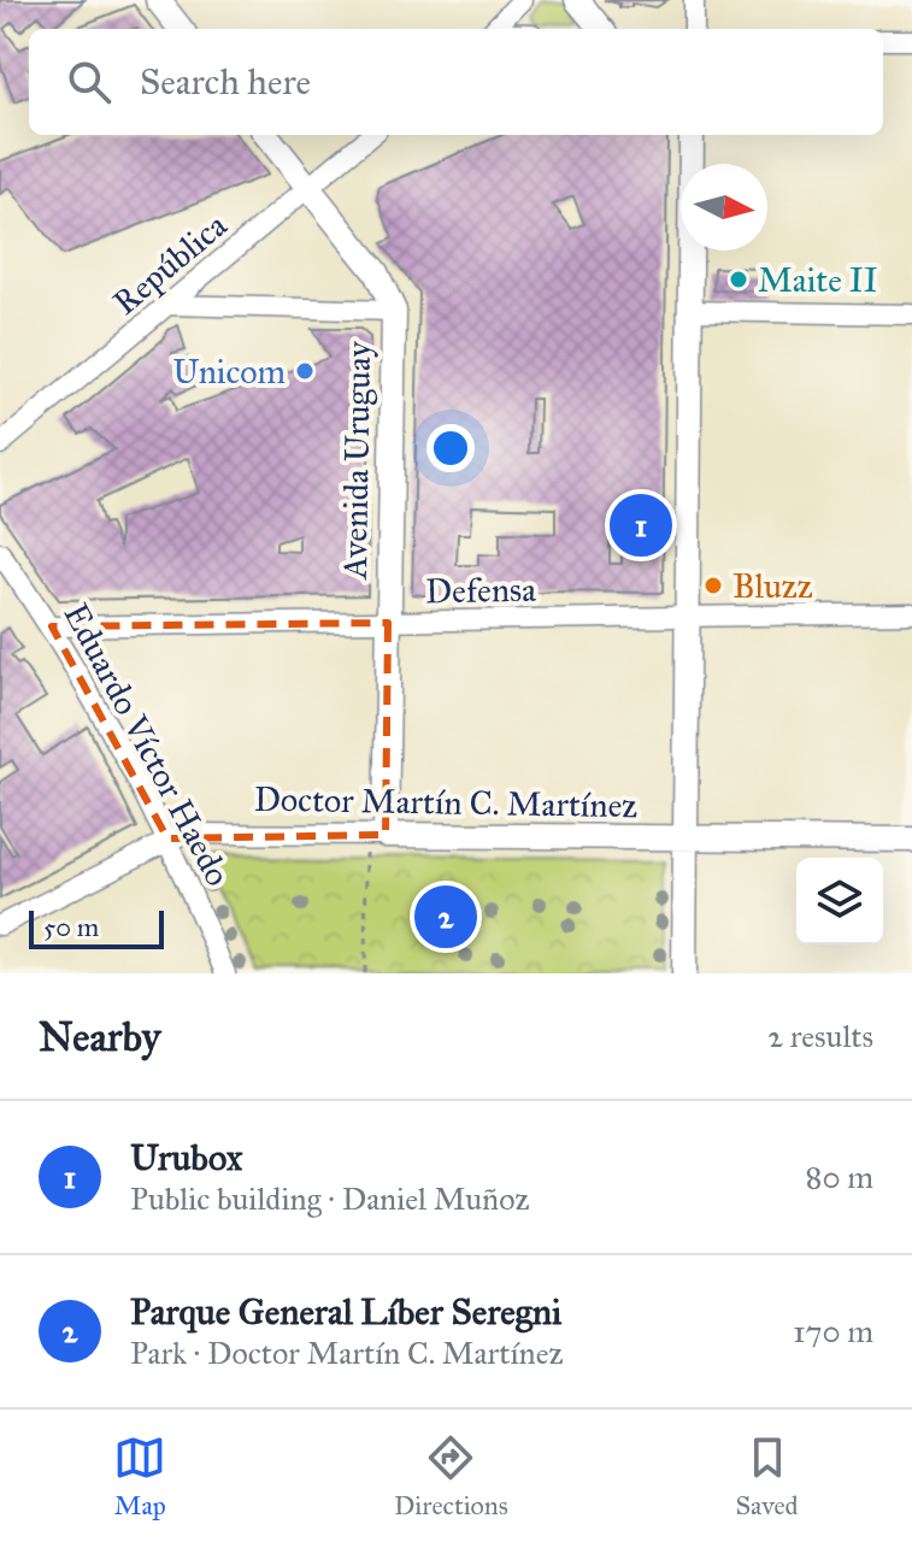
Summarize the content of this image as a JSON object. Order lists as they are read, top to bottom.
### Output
{
  "streets": {
    "street": [
      "República",
      "Avenida Uruguay",
      "Defensa",
      "Eduardo Víctor Haedo",
      "Doctor Martín C. Martínez"
    ]
  },
  "crossings": [
    ["República", "Avenida Uruguay"],
    ["Avenida Uruguay", "Defensa"],
    ["Avenida Uruguay", "Doctor Martín C. Martínez"],
    ["Defensa", "Eduardo Víctor Haedo"],
    ["Eduardo Víctor Haedo", "Doctor Martín C. Martínez"]
  ],
  "places": ["Maite II", "Unicom", "Bluzz"],
  "scale_bar": "50 m",
  "north": "right",
  "page": {
    "search": "Search here",
    "pins": ["1", "2"],
    "scale": "50 m",
    "heading": ["Nearby", "2 results"],
    "list": [
      {
        "mark": "1",
        "name": "Urubox",
        "note": "Public building · Daniel Muñoz",
        "value": "80 m"
      },
      {
        "mark": "2",
        "name": "Parque General Líber Seregni",
        "note": "Park · Doctor Martín C. Martínez",
        "value": "170 m"
      }
    ],
    "nav": ["Map", "Directions", "Saved"]
  }
}
